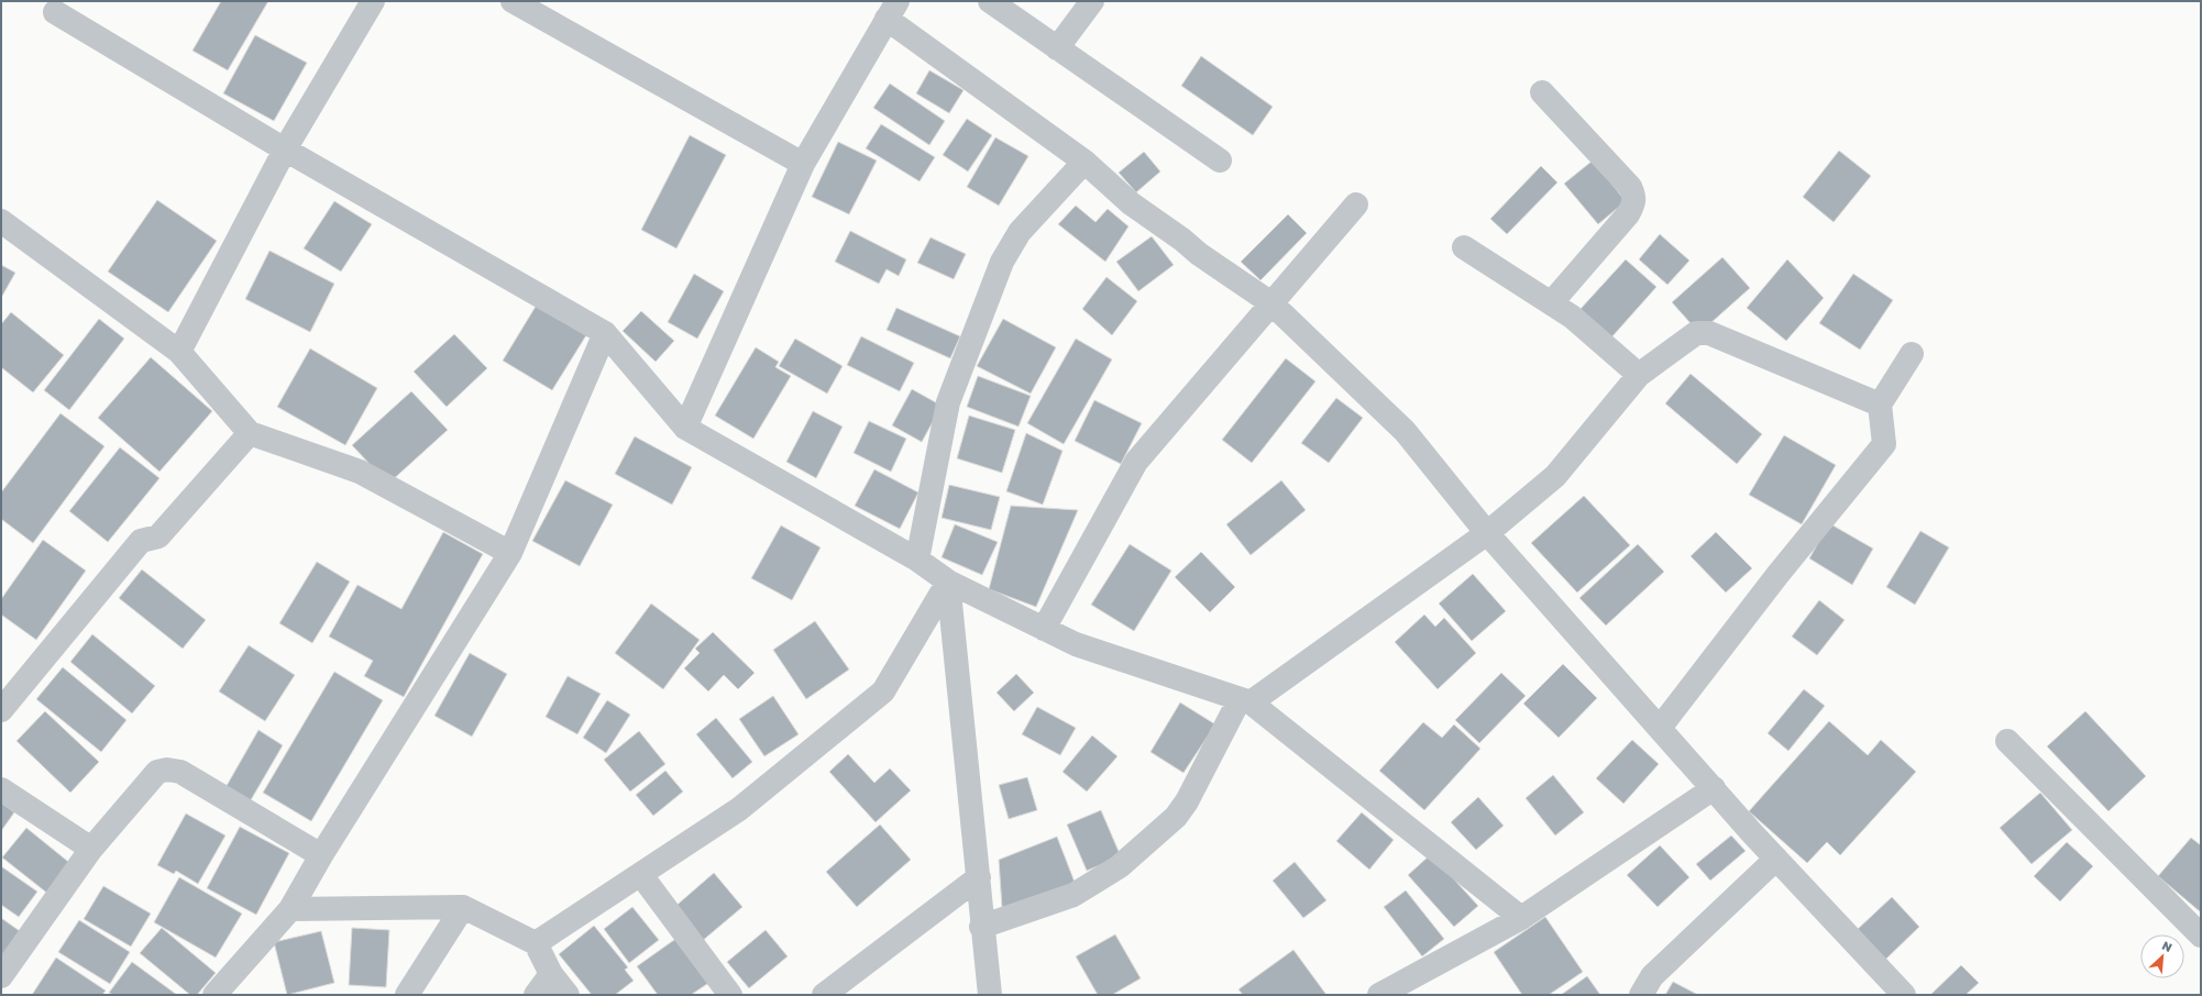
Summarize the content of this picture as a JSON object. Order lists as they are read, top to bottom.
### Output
{
  "north": "top right"
}
